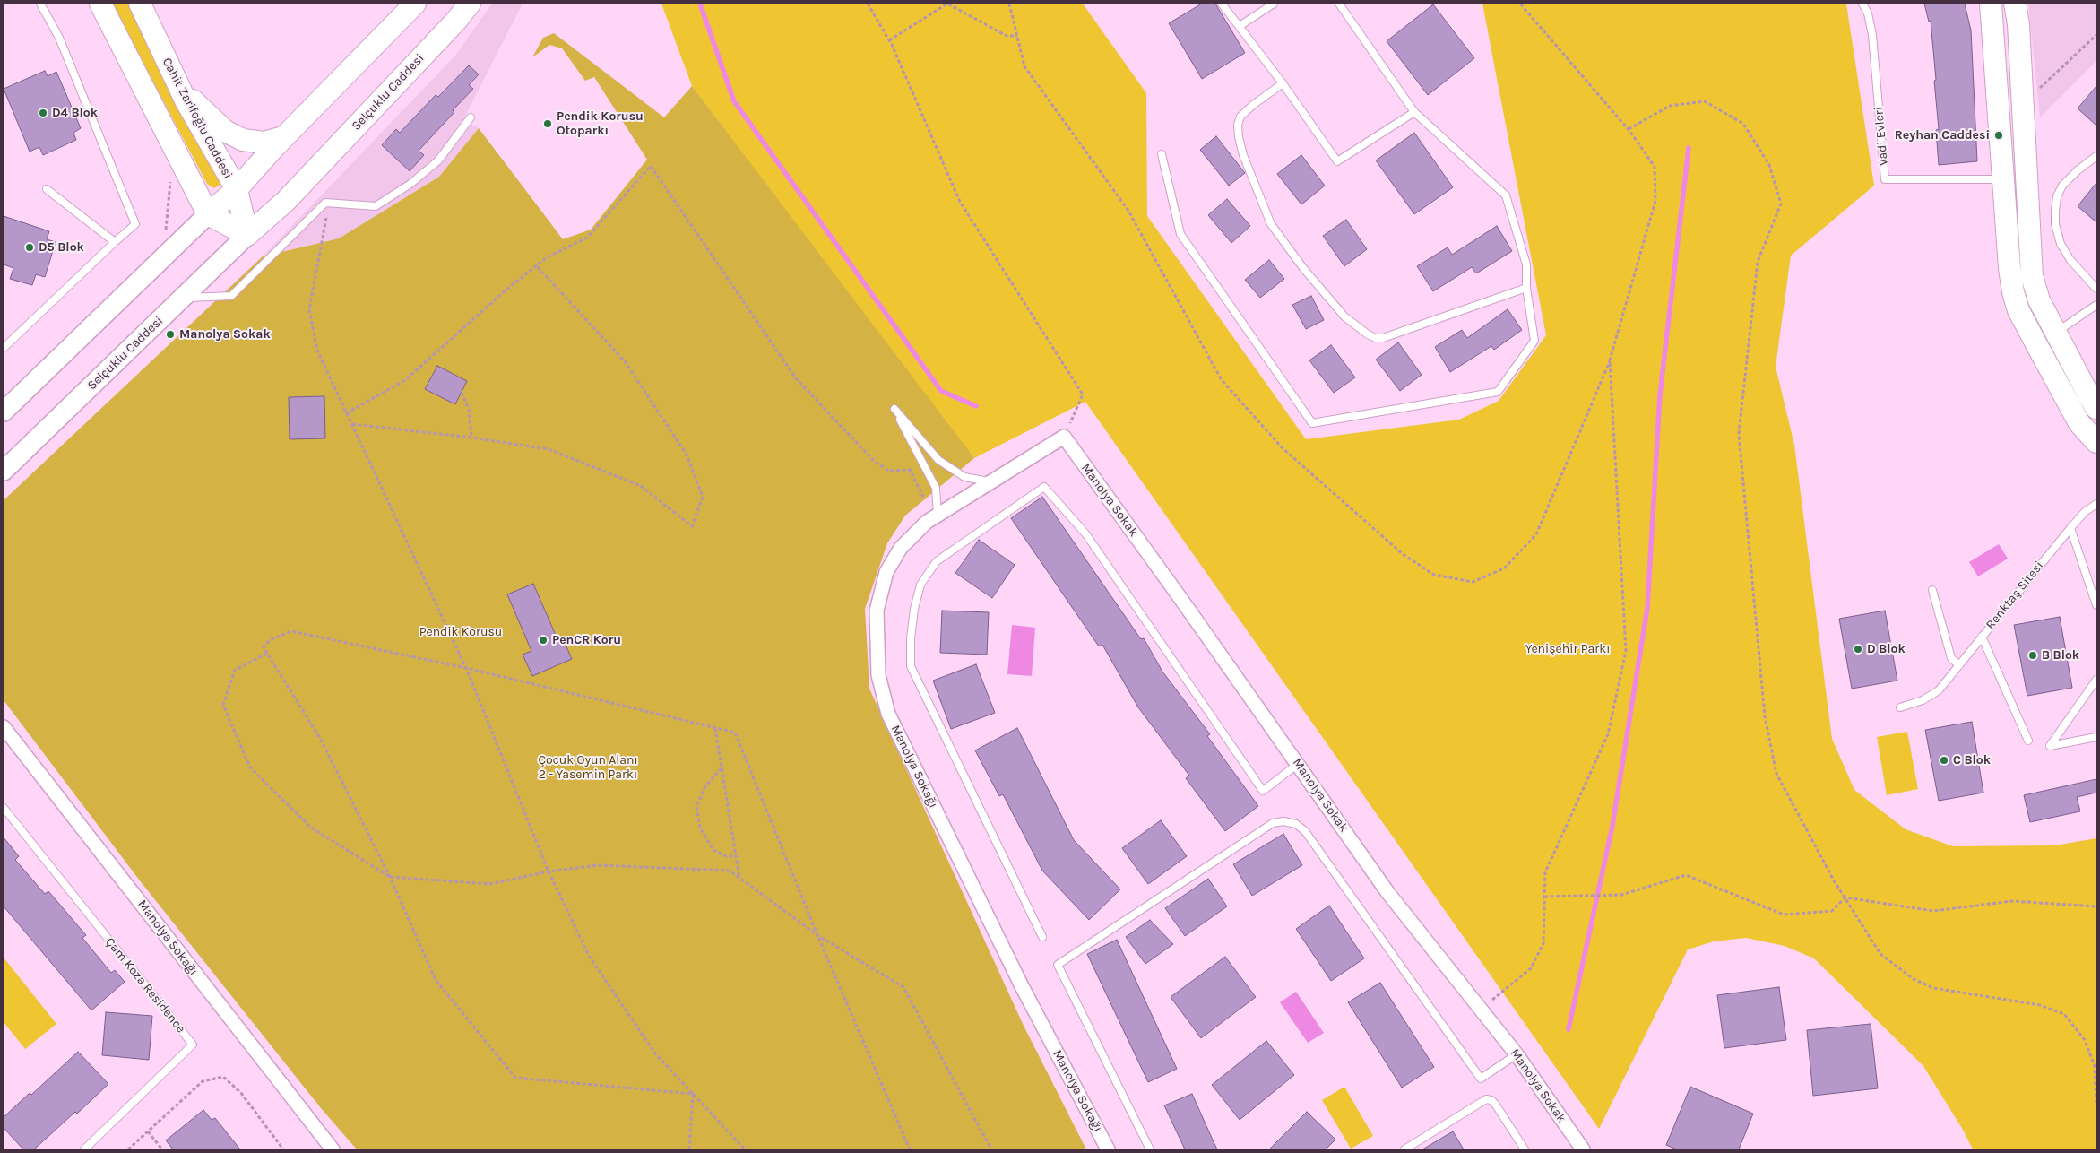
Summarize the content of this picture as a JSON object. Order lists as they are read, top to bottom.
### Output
{
  "streets": {
    "main road": ["Selçuklu Caddesi", "Cahit Zarifoğlu Caddesi"],
    "street": ["Manolya Sokak", "Manolya Sokağı"],
    "lane": ["Vadi Evleri", "Renktaş Sitesi", "Çam Koza Residence"]
  },
  "crossings": [
    ["Selçuklu Caddesi", "Cahit Zarifoğlu Caddesi"],
    ["Manolya Sokak", "Manolya Sokağı"]
  ],
  "parks": ["Pendik Korusu", "Yenişehir Parkı", "Çocuk Oyun Alanı 2 - Yasemin Parkı"],
  "places": [
    "D4 Blok",
    "Pendik Korusu Otoparkı",
    "Reyhan Caddesi",
    "D5 Blok",
    "Manolya Sokak",
    "PenCR Koru",
    "D Blok",
    "B Blok",
    "C Blok"
  ]
}
